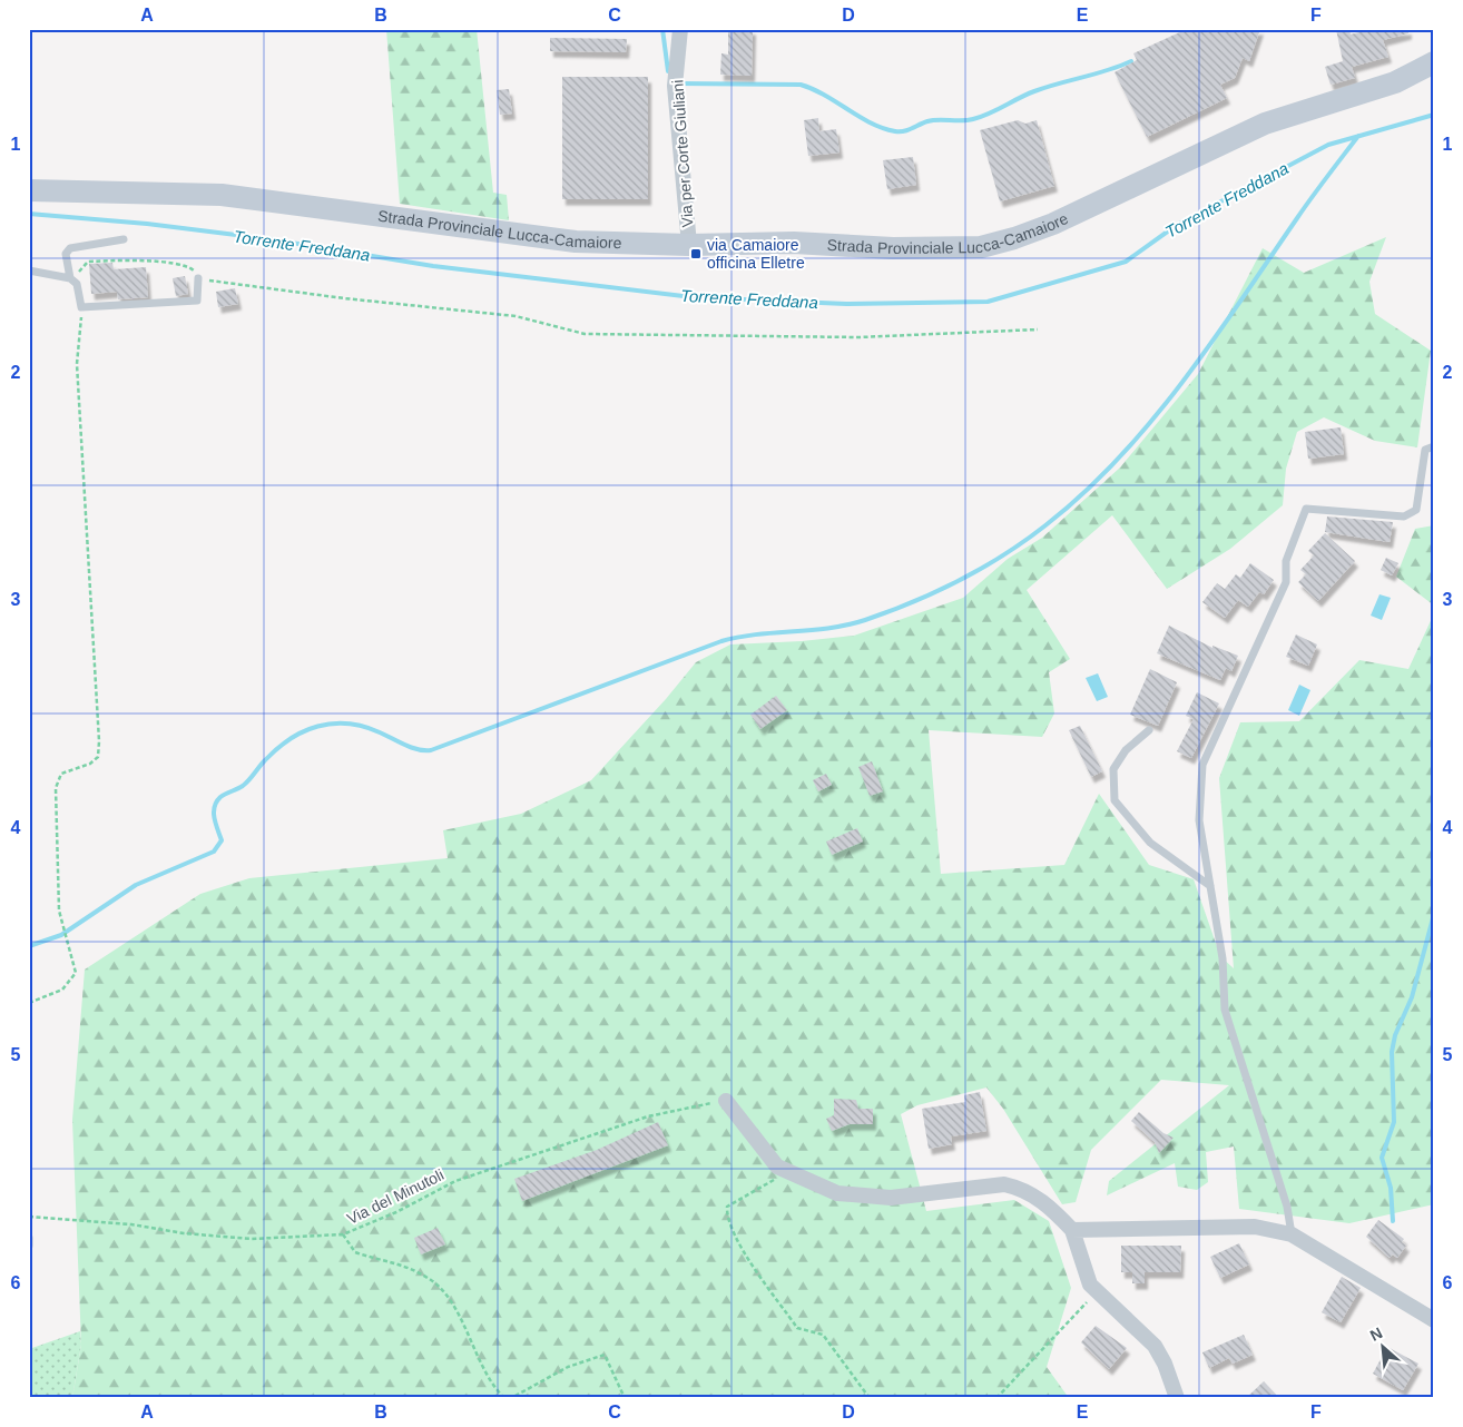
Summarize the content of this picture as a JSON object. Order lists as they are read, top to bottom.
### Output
{
  "streets": {
    "main road": ["Strada Provinciale Lucca-Camaiore"],
    "street": ["Via per Corte Giuliani"],
    "path": ["Via del Minutoli"]
  },
  "crossings": [
    ["Via per Corte Giuliani", "Strada Provinciale Lucca-Camaiore"]
  ],
  "water": ["Torrente Freddana"],
  "places": {
    "transit": ["via Camaiore officina Elletre"]
  },
  "north": "top left",
  "grid": {
    "columns": [
      "A",
      "B",
      "C",
      "D",
      "E",
      "F"
    ],
    "rows": [
      "1",
      "2",
      "3",
      "4",
      "5",
      "6"
    ]
  }
}
